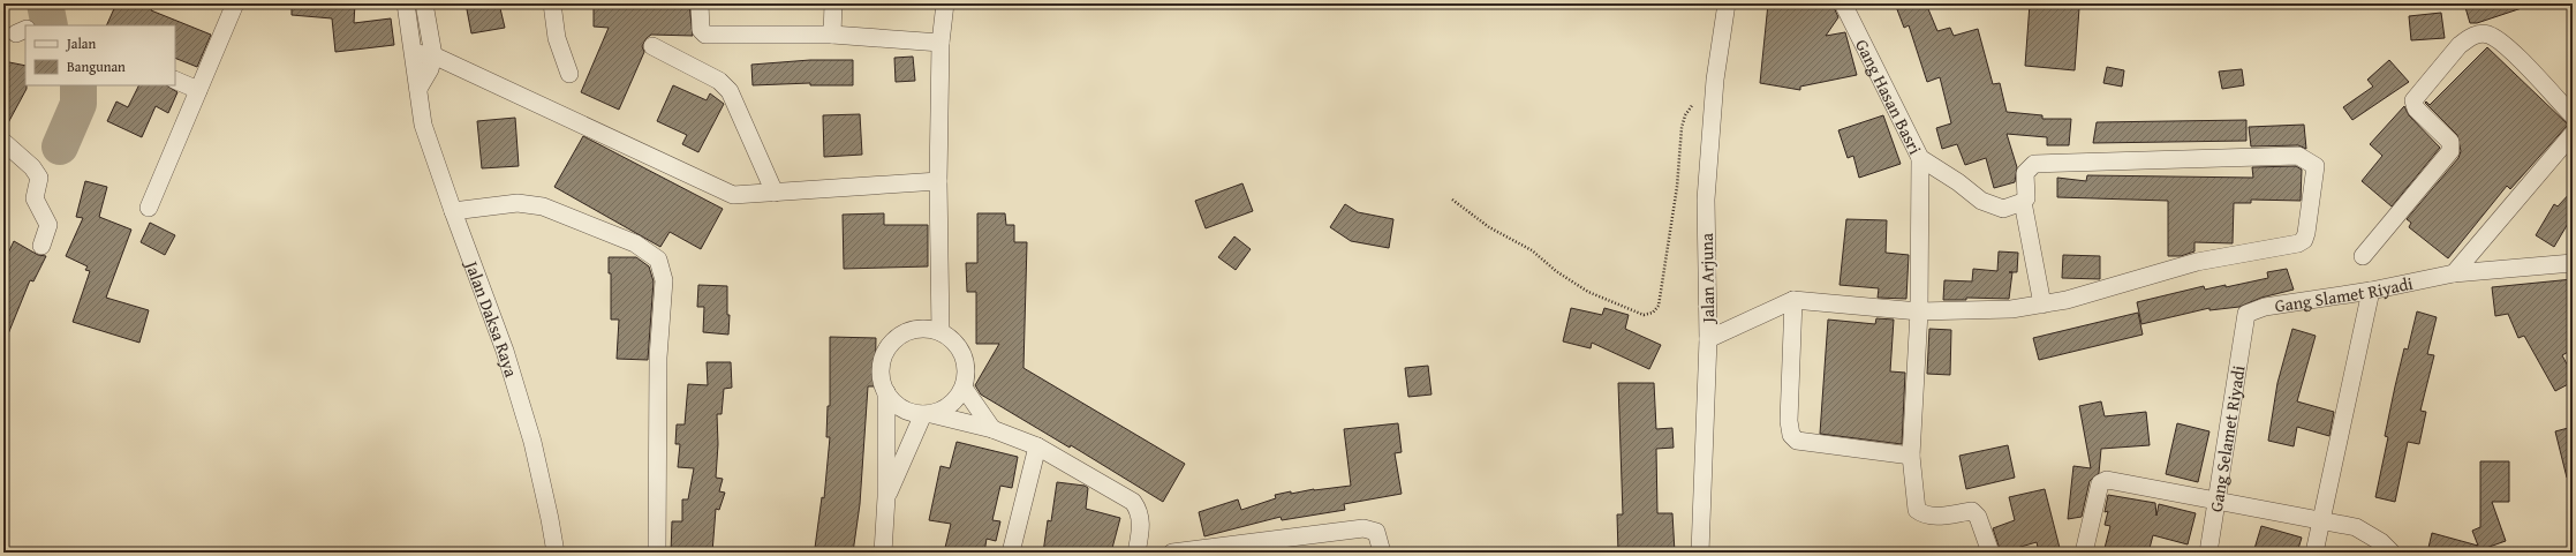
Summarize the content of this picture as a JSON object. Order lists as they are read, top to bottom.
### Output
{
  "streets": {
    "street": [
      "Gang Hasan Basri",
      "Jalan Arjuna",
      "Gang Slamet Riyadi",
      "Jalan Daksa Raya",
      "Gang Selamet Riyadi"
    ]
  },
  "crossings": [
    ["Gang Slamet Riyadi", "Gang Selamet Riyadi"]
  ],
  "legend": ["Jalan", "Bangunan"]
}
